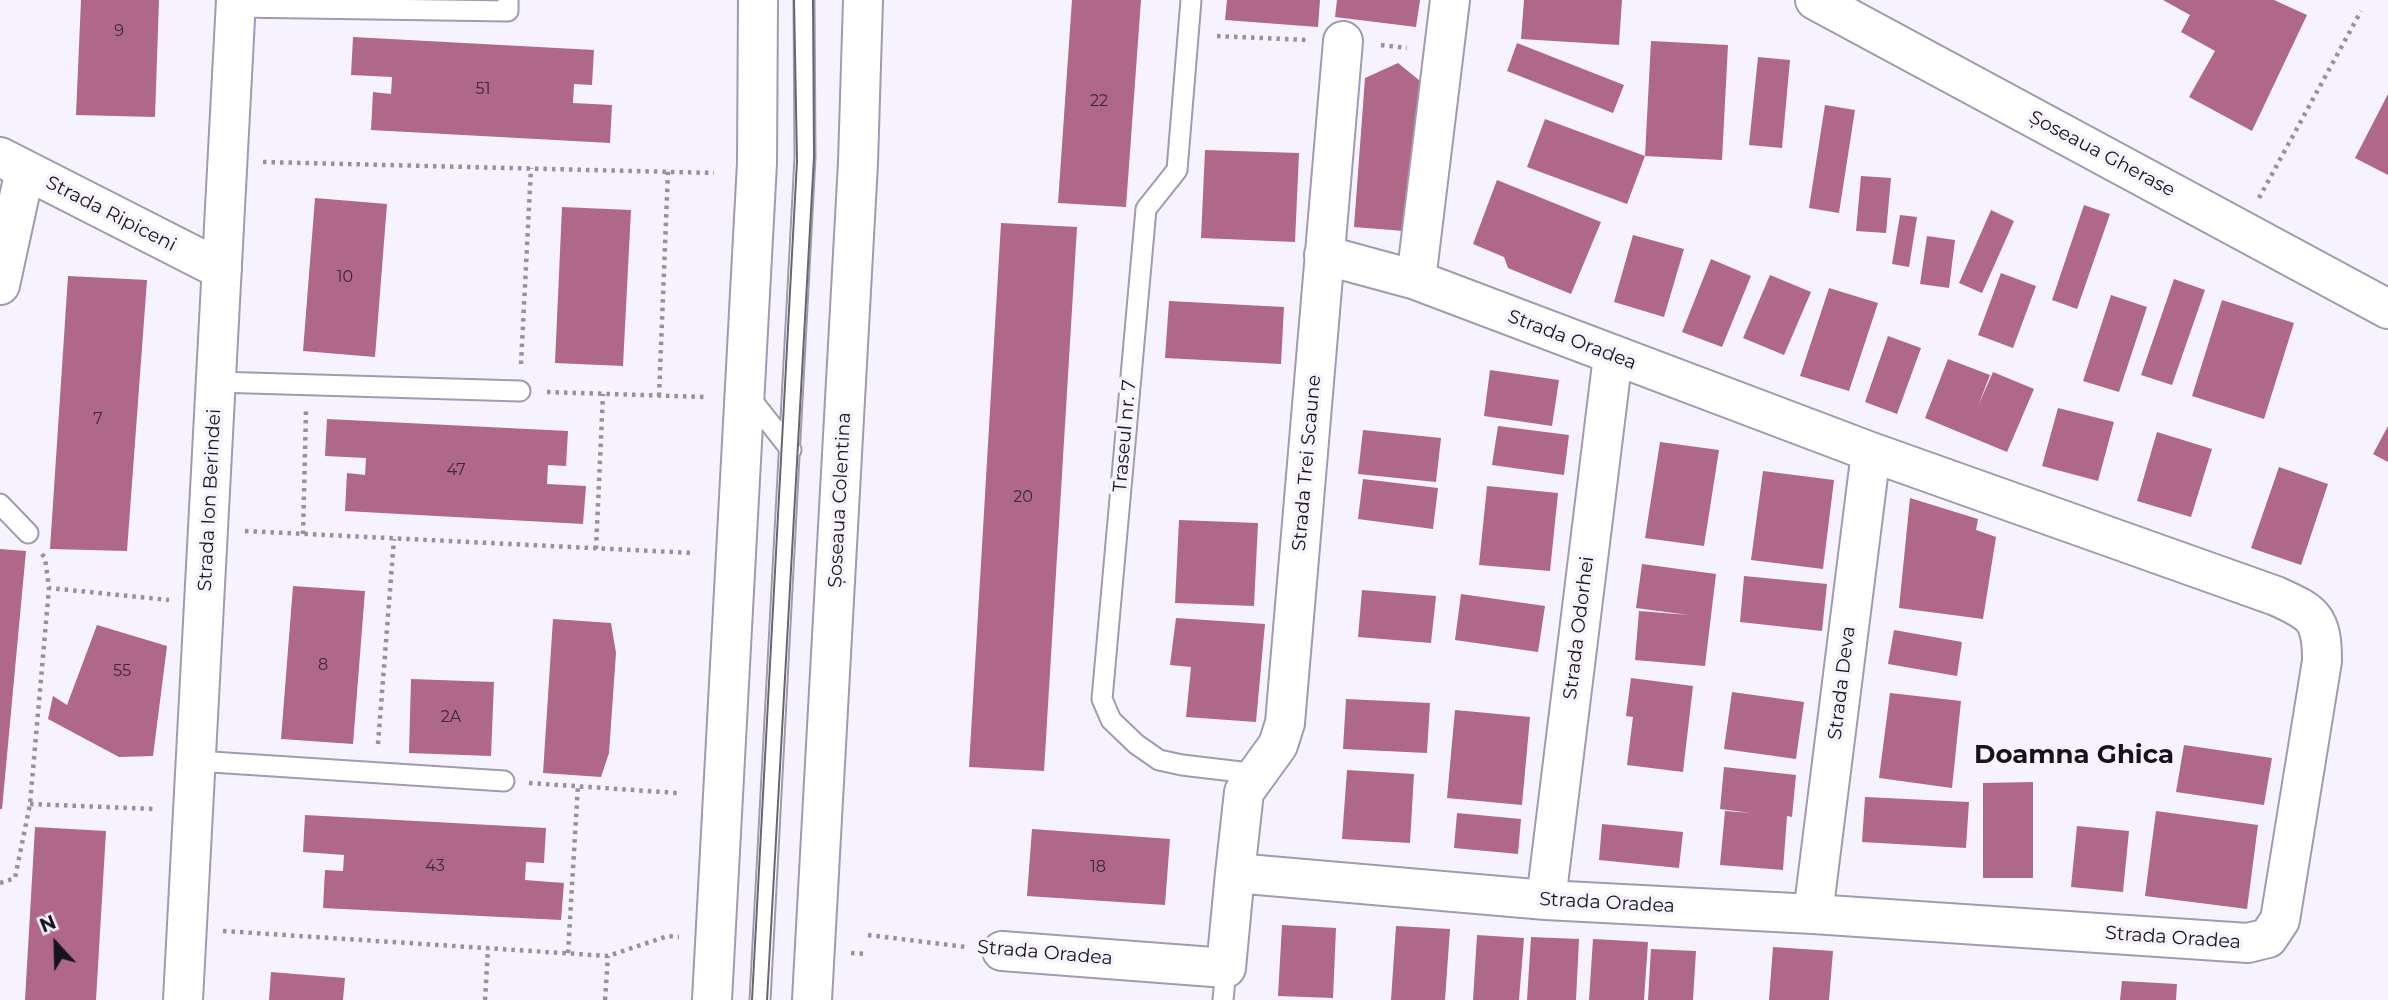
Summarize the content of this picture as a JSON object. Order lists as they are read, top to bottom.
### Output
{
  "streets": {
    "street": [
      "Șoseaua Gherase",
      "Strada Ripiceni",
      "Strada Oradea",
      "Strada Trei Scaune",
      "Strada Ion Berindei",
      "Șoseaua Colentina",
      "Strada Odorhei",
      "Strada Deva"
    ],
    "lane": ["Traseul nr. 7"]
  },
  "crossings": [
    ["Strada Ripiceni", "Strada Ion Berindei"],
    ["Strada Oradea", "Strada Trei Scaune"],
    ["Strada Oradea", "Strada Odorhei"],
    ["Strada Oradea", "Strada Deva"],
    ["Traseul nr. 7", "Strada Trei Scaune"]
  ],
  "districts": ["Doamna Ghica"],
  "house_numbers": [
    "9",
    "51",
    "22",
    "10",
    "7",
    "47",
    "20",
    "8",
    "55",
    "2A",
    "43",
    "18"
  ],
  "north": "top"
}
